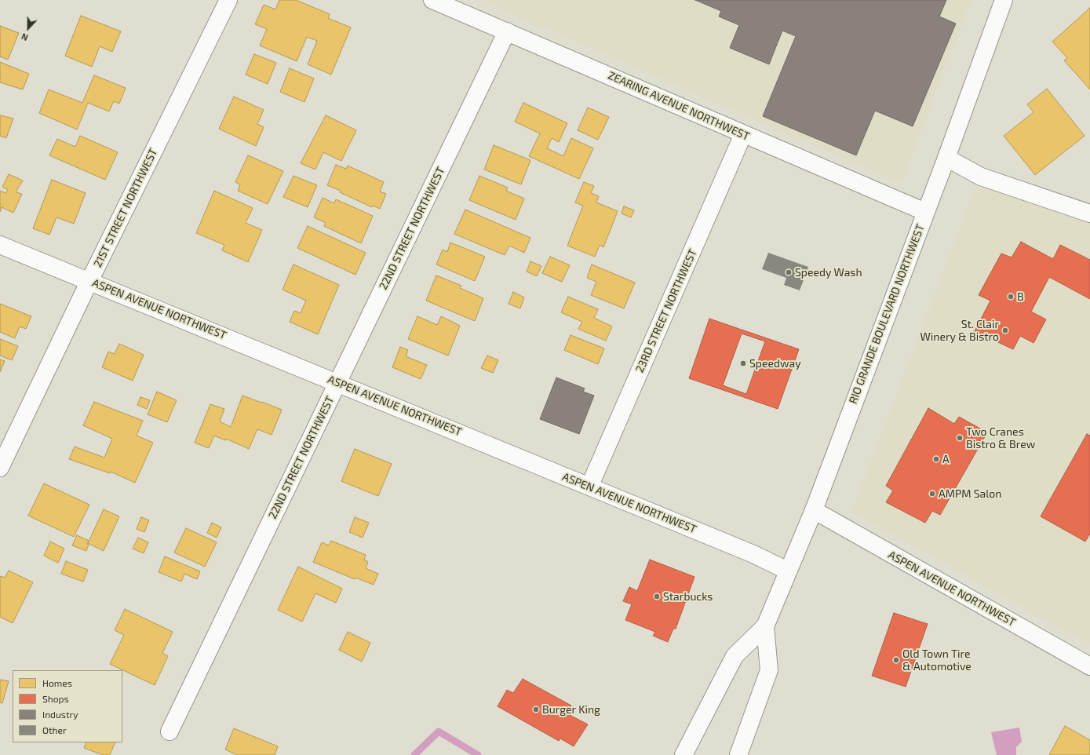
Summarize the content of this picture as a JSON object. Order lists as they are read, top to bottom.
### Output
{
  "streets": {
    "street": [
      "ZEARING AVENUE NORTHWEST",
      "21ST STREET NORTHWEST",
      "22ND STREET NORTHWEST",
      "ASPEN AVENUE NORTHWEST",
      "23RD STREET NORTHWEST",
      "RIO GRANDE BOULEVARD NORTHWEST"
    ]
  },
  "crossings": [
    ["ZEARING AVENUE NORTHWEST", "22ND STREET NORTHWEST"],
    ["ZEARING AVENUE NORTHWEST", "23RD STREET NORTHWEST"],
    ["ZEARING AVENUE NORTHWEST", "RIO GRANDE BOULEVARD NORTHWEST"],
    ["21ST STREET NORTHWEST", "ASPEN AVENUE NORTHWEST"],
    ["22ND STREET NORTHWEST", "ASPEN AVENUE NORTHWEST"],
    ["ASPEN AVENUE NORTHWEST", "23RD STREET NORTHWEST"],
    ["ASPEN AVENUE NORTHWEST", "RIO GRANDE BOULEVARD NORTHWEST"]
  ],
  "places": [
    "Speedy Wash",
    "B",
    "St. Clair Winery & Bistro",
    "Speedway",
    "Two Cranes Bistro & Brew",
    "A",
    "AMPM Salon",
    "Starbucks",
    "Old Town Tire & Automotive",
    "Burger King"
  ],
  "legend": [
    "Homes",
    "Shops",
    "Industry",
    "Other"
  ],
  "north": "bottom"
}
